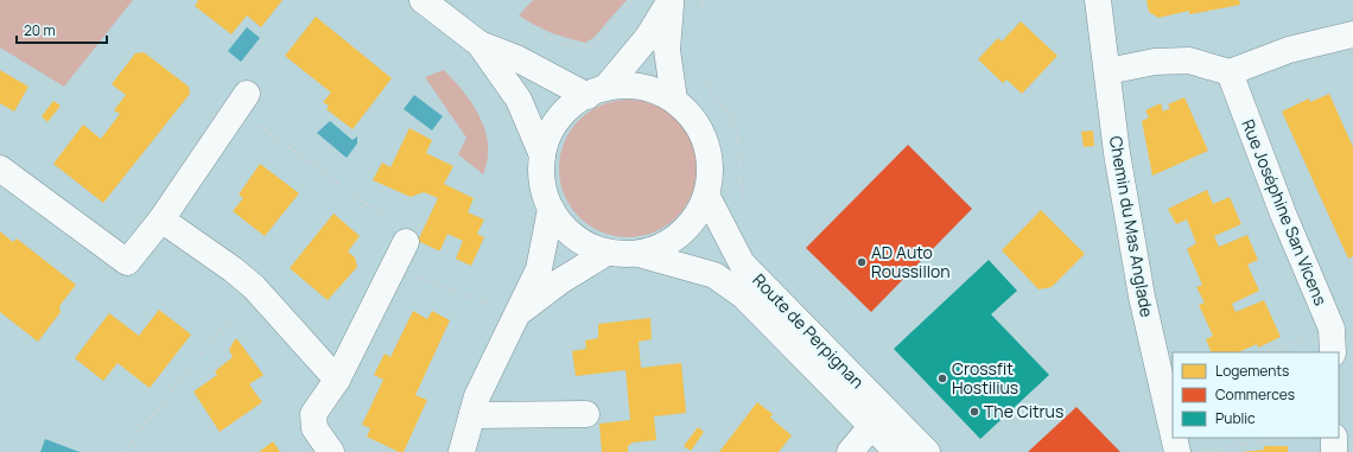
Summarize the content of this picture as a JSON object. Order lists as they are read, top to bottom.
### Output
{
  "streets": {
    "street": ["Rue Joséphine San Vicens", "Chemin du Mas Anglade", "Route de Perpignan"]
  },
  "places": ["AD Auto Roussillon", "Crossfit Hostilius", "The Citrus"],
  "legend": ["Logements", "Commerces", "Public"],
  "scale_bar": "20 m"
}
